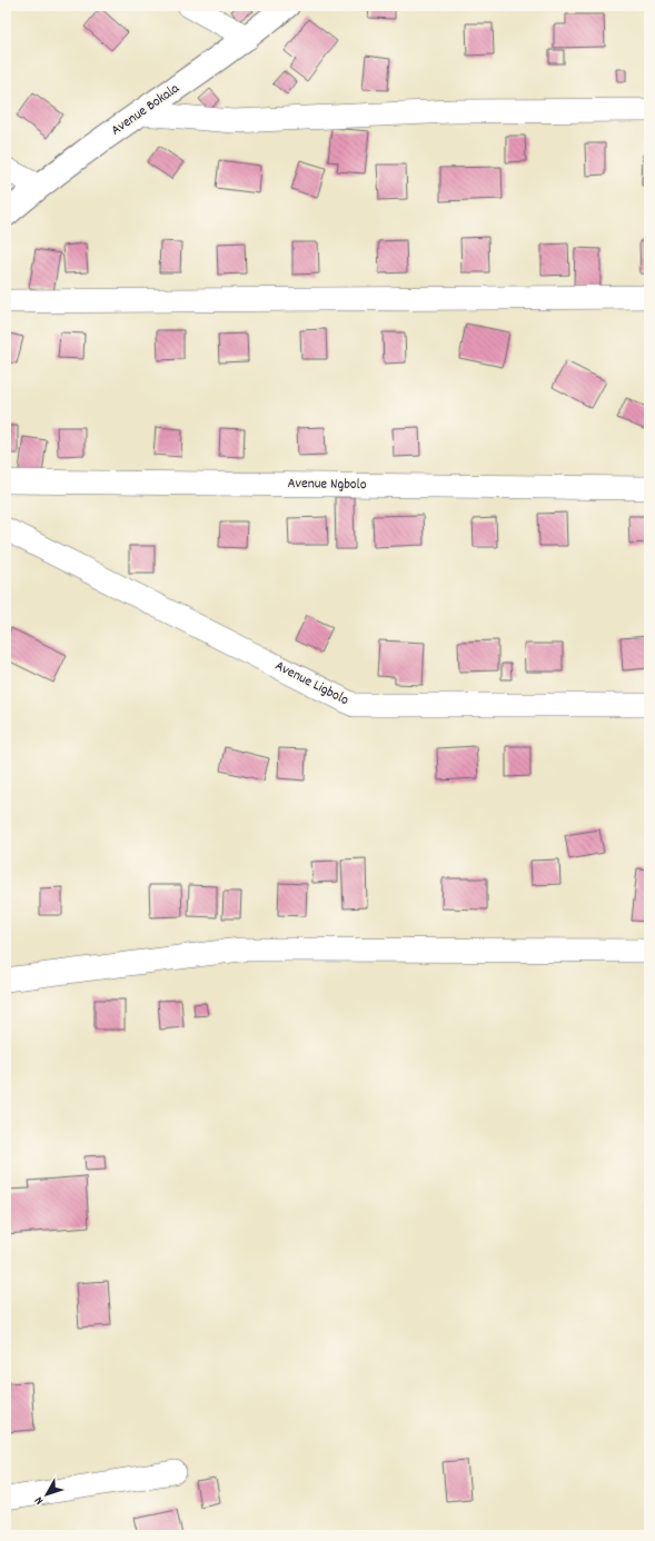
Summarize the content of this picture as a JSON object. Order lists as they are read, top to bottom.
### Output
{
  "streets": {
    "street": ["Avenue Bokala", "Avenue Ngbolo", "Avenue Ligbolo"]
  },
  "north": "bottom left"
}
